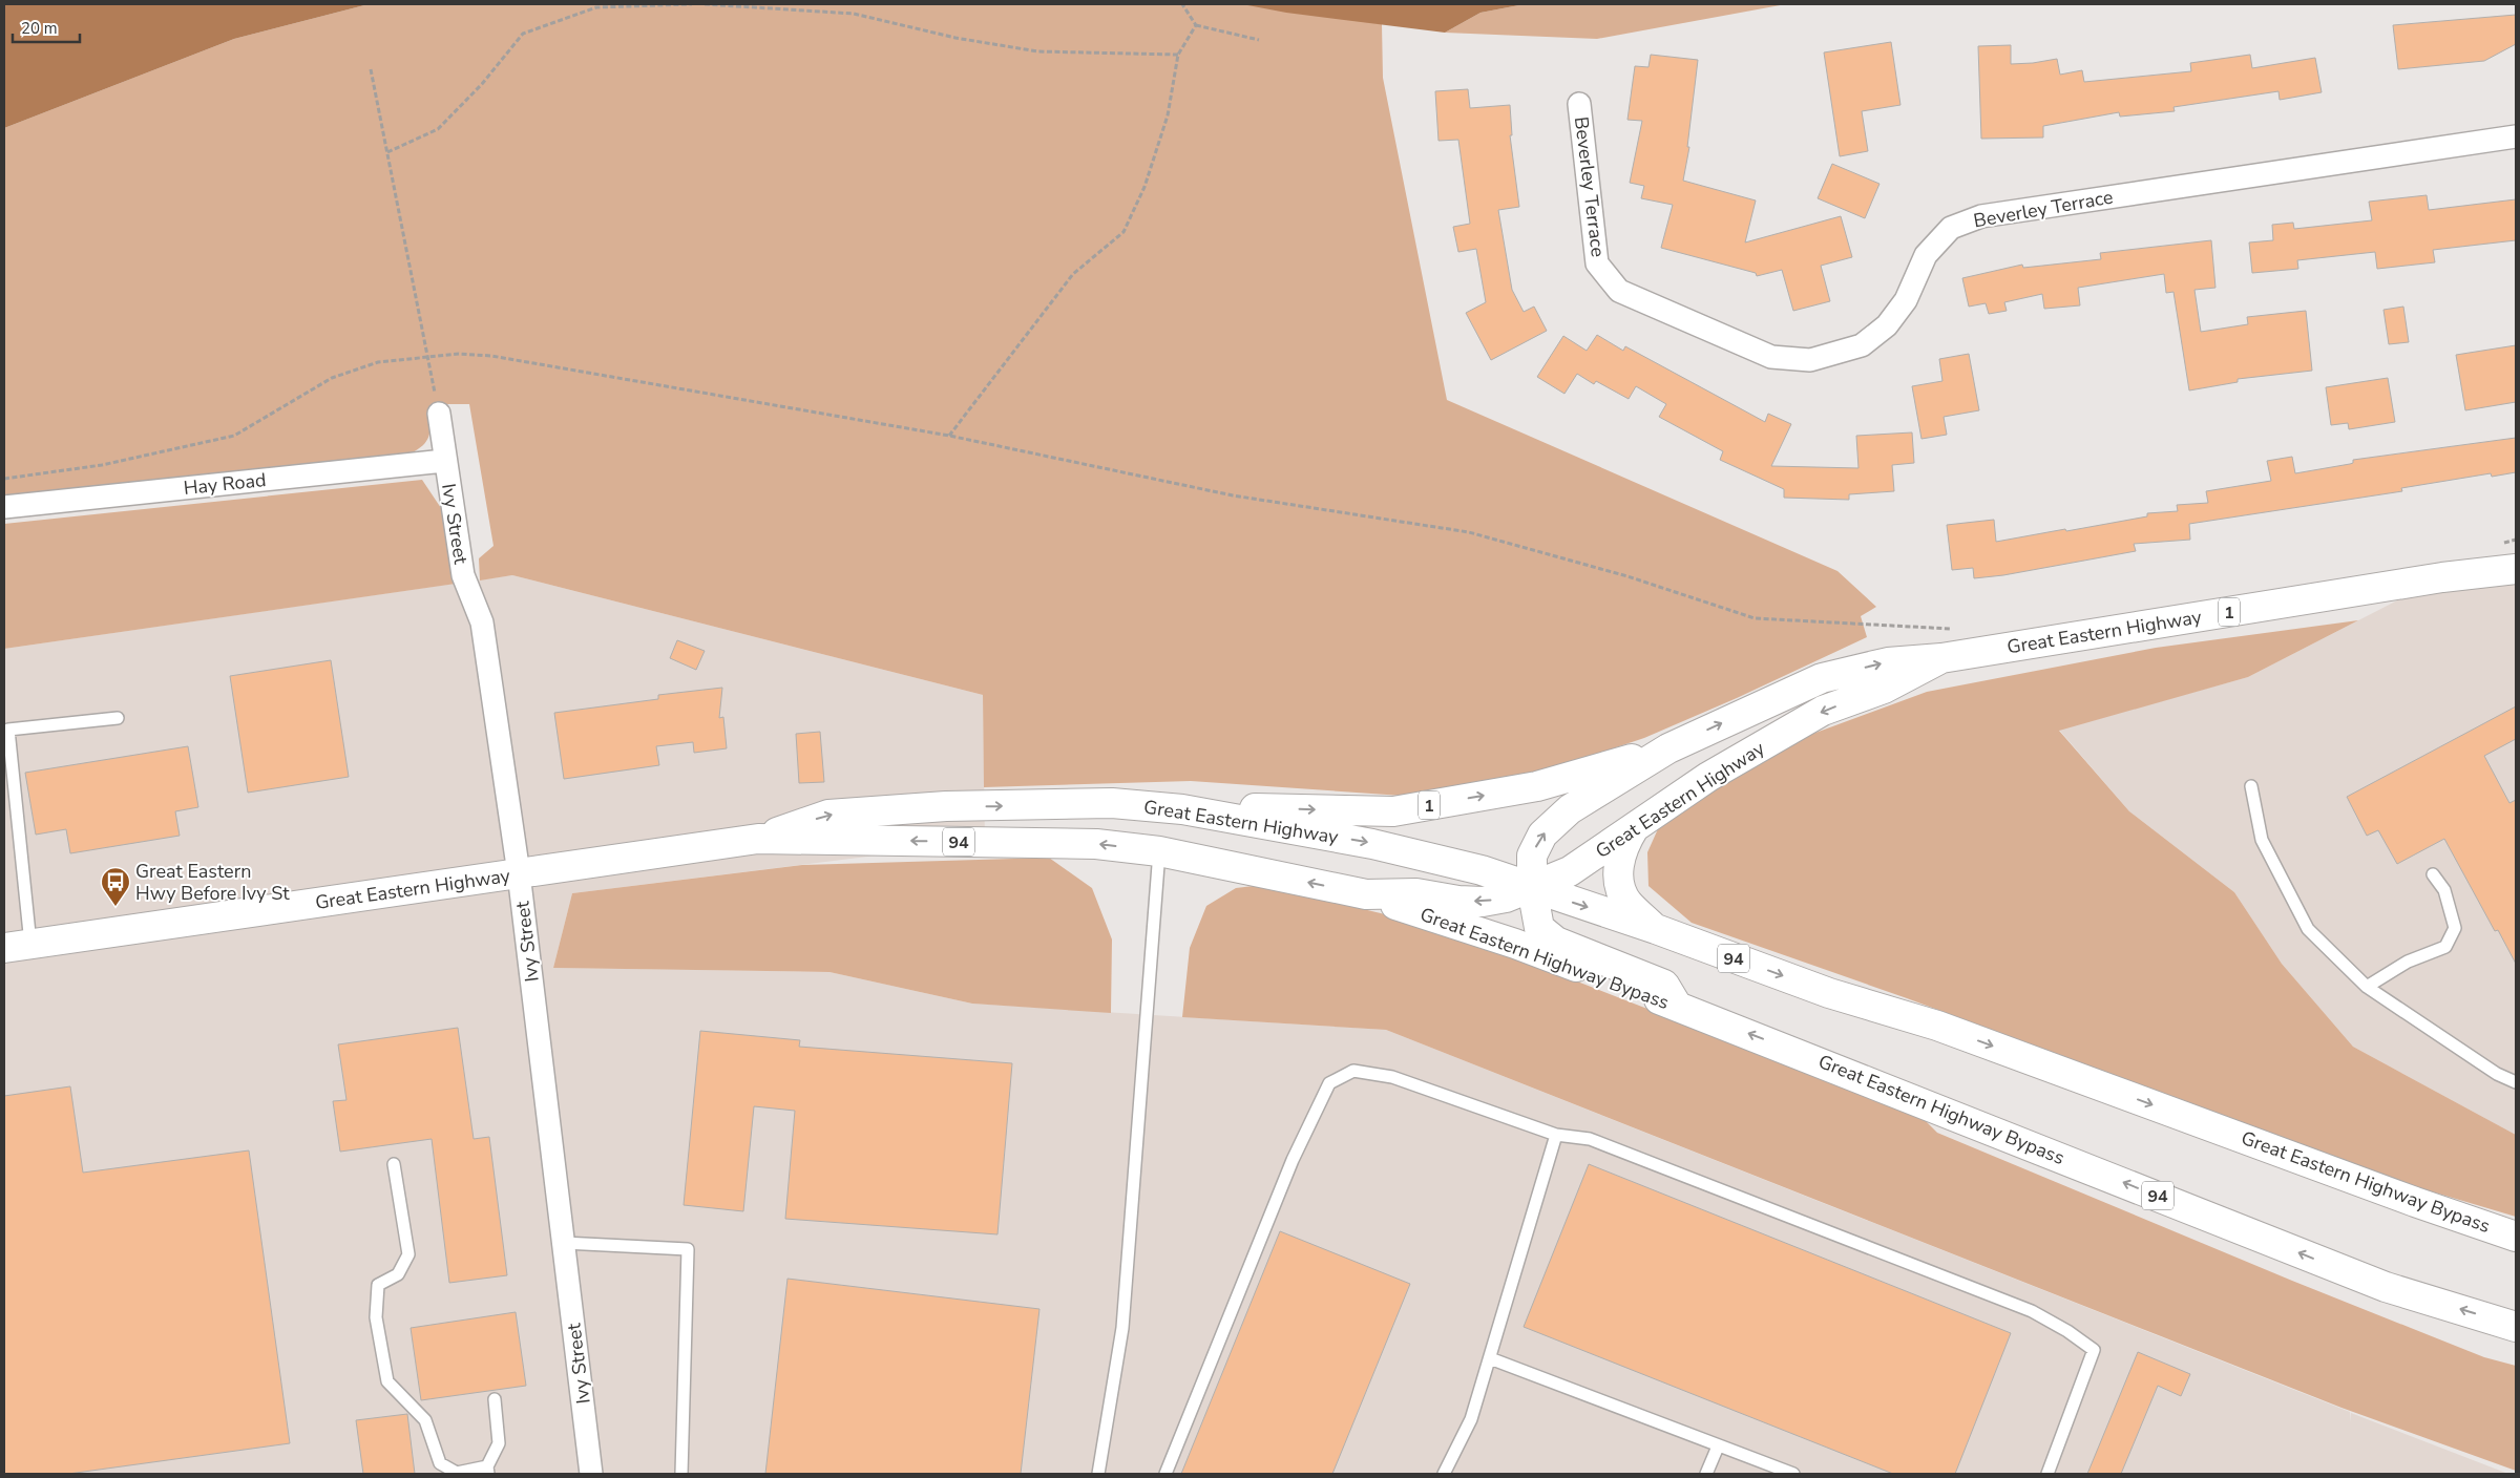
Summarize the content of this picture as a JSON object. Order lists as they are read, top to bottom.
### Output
{
  "streets": {
    "highway": [
      "1",
      "Great Eastern Highway",
      "94",
      "Great Eastern Highway Bypass"
    ],
    "street": ["Beverley Terrace", "Hay Road", "Ivy Street"]
  },
  "crossings": [
    ["Hay Road", "Ivy Street"],
    ["Ivy Street", "Great Eastern Highway"],
    ["1", "Great Eastern Highway"],
    ["Great Eastern Highway", "Great Eastern Highway Bypass"]
  ],
  "places": {
    "bus stop": ["Great Eastern Hwy Before Ivy St"]
  },
  "scale_bar": "20 m"
}
